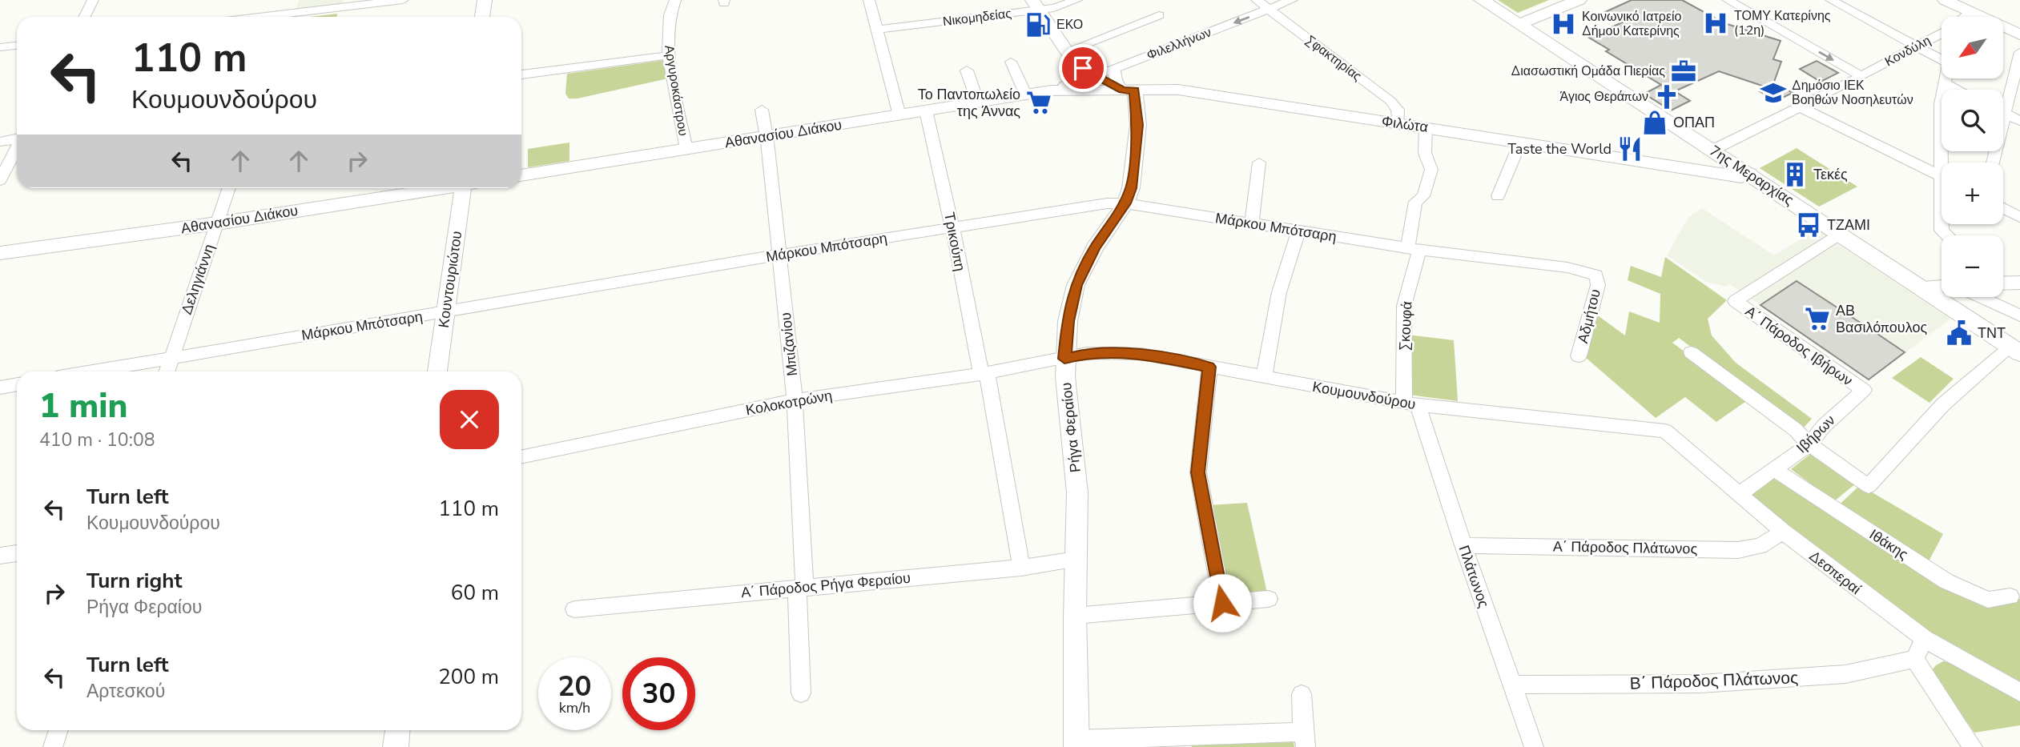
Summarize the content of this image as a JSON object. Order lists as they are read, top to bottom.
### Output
{
  "streets": {
    "main road": ["7ης Μεραρχίας"],
    "street": [
      "Νικομηδείας",
      "Φιλελλήνων",
      "Κονδύλη",
      "Σφακτηρίας",
      "Αργυροκάστρου",
      "Φιλώτα",
      "Αθανασίου Διάκου",
      "Μάρκου Μπότσαρη",
      "Τρικούπη",
      "Δεληγιάννη",
      "Κουντουριώτου",
      "Αδμήτου",
      "Σκουφά",
      "Μπιζανίου",
      "Α΄ Πάροδος Ιβήρων",
      "Κουμουνδούρου",
      "Κολοκοτρώνη",
      "Ρήγα Φεραίου",
      "Ιβήρων",
      "Ιθάκης",
      "Α΄ Πάροδος Πλάτωνος",
      "Δεσπεραί",
      "Πλάτωνος",
      "Α΄ Πάροδος Ρήγα Φεραίου",
      "Β΄ Πάροδος Πλάτωνος"
    ]
  },
  "crossings": [
    ["Φιλελλήνων", "Σφακτηρίας"],
    ["Φιλελλήνων", "Φιλώτα"],
    ["Φιλελλήνων", "Αθανασίου Διάκου"],
    ["Κονδύλη", "7ης Μεραρχίας"],
    ["Σφακτηρίας", "Φιλώτα"],
    ["Αργυροκάστρου", "Αθανασίου Διάκου"],
    ["Φιλώτα", "Αθανασίου Διάκου"],
    ["Φιλώτα", "7ης Μεραρχίας"],
    ["Φιλώτα", "Σκουφά"],
    ["Φιλώτα", "Ρήγα Φεραίου"],
    ["Αθανασίου Διάκου", "Τρικούπη"],
    ["Αθανασίου Διάκου", "Δεληγιάννη"],
    ["Αθανασίου Διάκου", "Μπιζανίου"],
    ["7ης Μεραρχίας", "Α΄ Πάροδος Ιβήρων"],
    ["Μάρκου Μπότσαρη", "Τρικούπη"],
    ["Μάρκου Μπότσαρη", "Δεληγιάννη"],
    ["Μάρκου Μπότσαρη", "Κουντουριώτου"],
    ["Μάρκου Μπότσαρη", "Αδμήτου"],
    ["Μάρκου Μπότσαρη", "Σκουφά"],
    ["Μάρκου Μπότσαρη", "Μπιζανίου"],
    ["Μάρκου Μπότσαρη", "Ρήγα Φεραίου"],
    ["Τρικούπη", "Κολοκοτρώνη"],
    ["Τρικούπη", "Α΄ Πάροδος Ρήγα Φεραίου"],
    ["Σκουφά", "Κουμουνδούρου"],
    ["Σκουφά", "Πλάτωνος"],
    ["Μπιζανίου", "Κολοκοτρώνη"],
    ["Μπιζανίου", "Α΄ Πάροδος Ρήγα Φεραίου"],
    ["Α΄ Πάροδος Ιβήρων", "Ιβήρων"],
    ["Κουμουνδούρου", "Κολοκοτρώνη"],
    ["Κουμουνδούρου", "Ρήγα Φεραίου"],
    ["Κουμουνδούρου", "Δεσπεραί"],
    ["Κουμουνδούρου", "Πλάτωνος"],
    ["Κολοκοτρώνη", "Ρήγα Φεραίου"],
    ["Ρήγα Φεραίου", "Α΄ Πάροδος Ρήγα Φεραίου"],
    ["Ιβήρων", "Ιθάκης"],
    ["Ιβήρων", "Δεσπεραί"],
    ["Α΄ Πάροδος Πλάτωνος", "Δεσπεραί"],
    ["Α΄ Πάροδος Πλάτωνος", "Πλάτωνος"],
    ["Πλάτωνος", "Β΄ Πάροδος Πλάτωνος"]
  ],
  "places": {
    "hospital": ["ΤΟΜΥ Κατερίνης (12η)", "Κοινωνικό Ιατρείο Δήμου Κατερίνης"],
    "fuel station": ["ΕΚΟ"],
    "office": ["Διασωστική Ομάδα Πιερίας"],
    "school or university": ["Δημόσιο ΙΕΚ Βοηθών Νοσηλευτών"],
    "church": ["Άγιος Θεράπων"],
    "supermarket": ["Το Παντοπωλείο της Άννας", "ΑΒ Βασιλόπουλος"],
    "shop": ["ΟΠΑΠ"],
    "restaurant": ["Taste the World"],
    "building": ["Τεκές"],
    "bus stop": ["ΤΖΑΜΙ"],
    "public building": ["ΤΝΤ"]
  },
  "north": "bottom left",
  "page": {
    "map_buttons": ["+", "−"],
    "turn": ["110 m", "Κουμουνδούρου"],
    "heading": ["1 min", "410 m · 10:08"],
    "list": [
      {
        "name": "Turn left",
        "note": "Κουμουνδούρου",
        "value": "110 m"
      },
      {
        "name": "Turn right",
        "note": "Ρήγα Φεραίου",
        "value": "60 m"
      },
      {
        "name": "Turn left",
        "note": "Αρτεσκού",
        "value": "200 m"
      }
    ],
    "speed": "20 km/h",
    "limit": "30"
  }
}
